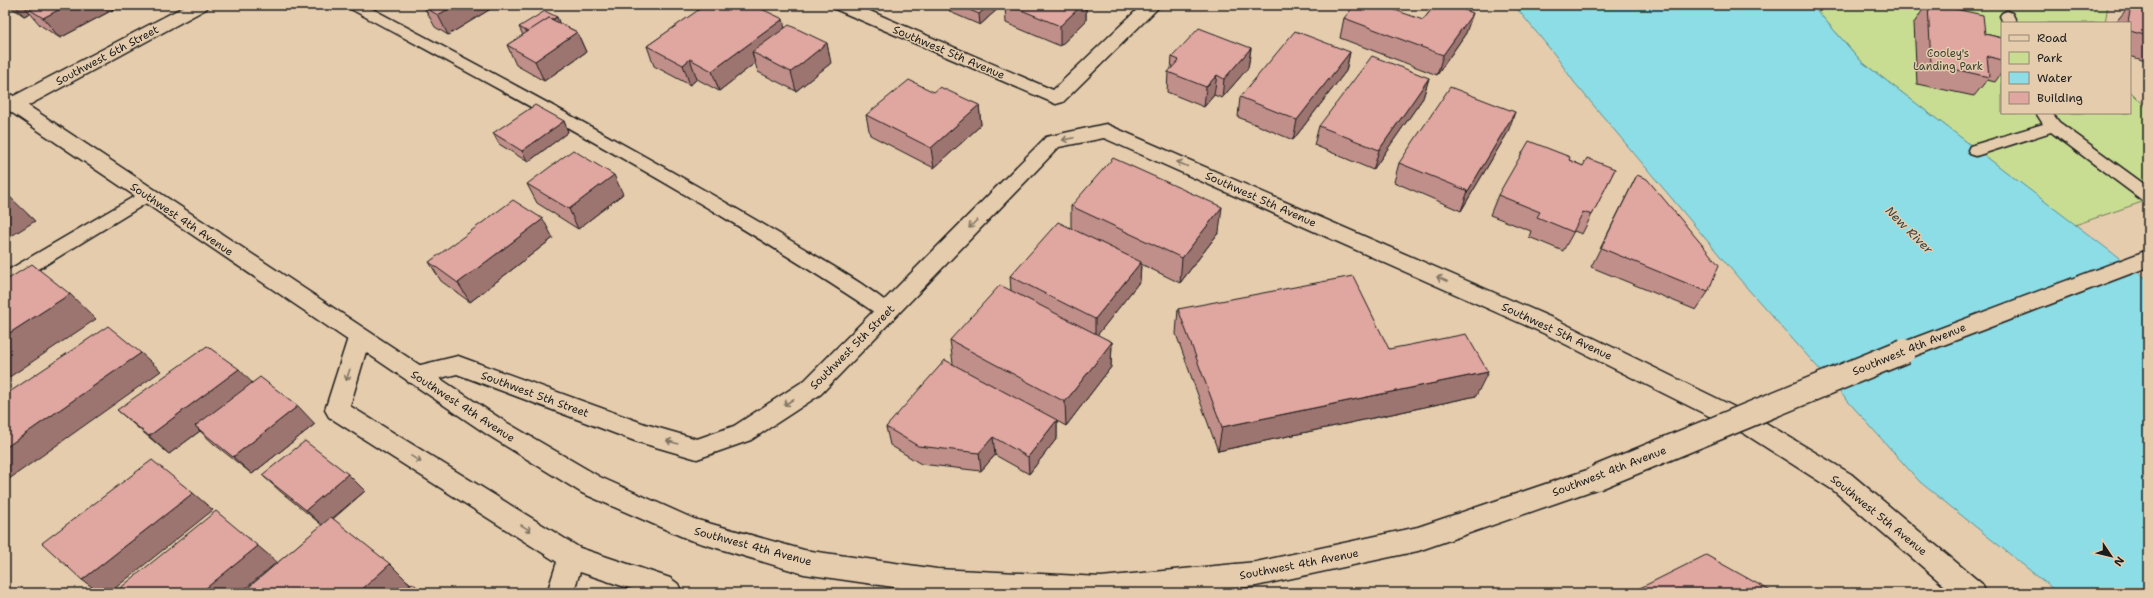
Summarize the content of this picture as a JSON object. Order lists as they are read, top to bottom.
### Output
{
  "streets": {
    "street": [
      "Southwest 5th Avenue",
      "Southwest 6th Street",
      "Southwest 4th Avenue",
      "Southwest 5th Street"
    ]
  },
  "crossings": [
    ["Southwest 5th Avenue", "Southwest 5th Street"],
    ["Southwest 6th Street", "Southwest 4th Avenue"],
    ["Southwest 4th Avenue", "Southwest 5th Street"]
  ],
  "one_way": ["Southwest 5th Avenue", "Southwest 5th Street"],
  "water": ["New River"],
  "parks": ["Cooley's Landing Park"],
  "legend": [
    "Road",
    "Park",
    "Water",
    "Building"
  ],
  "north": "bottom right"
}
